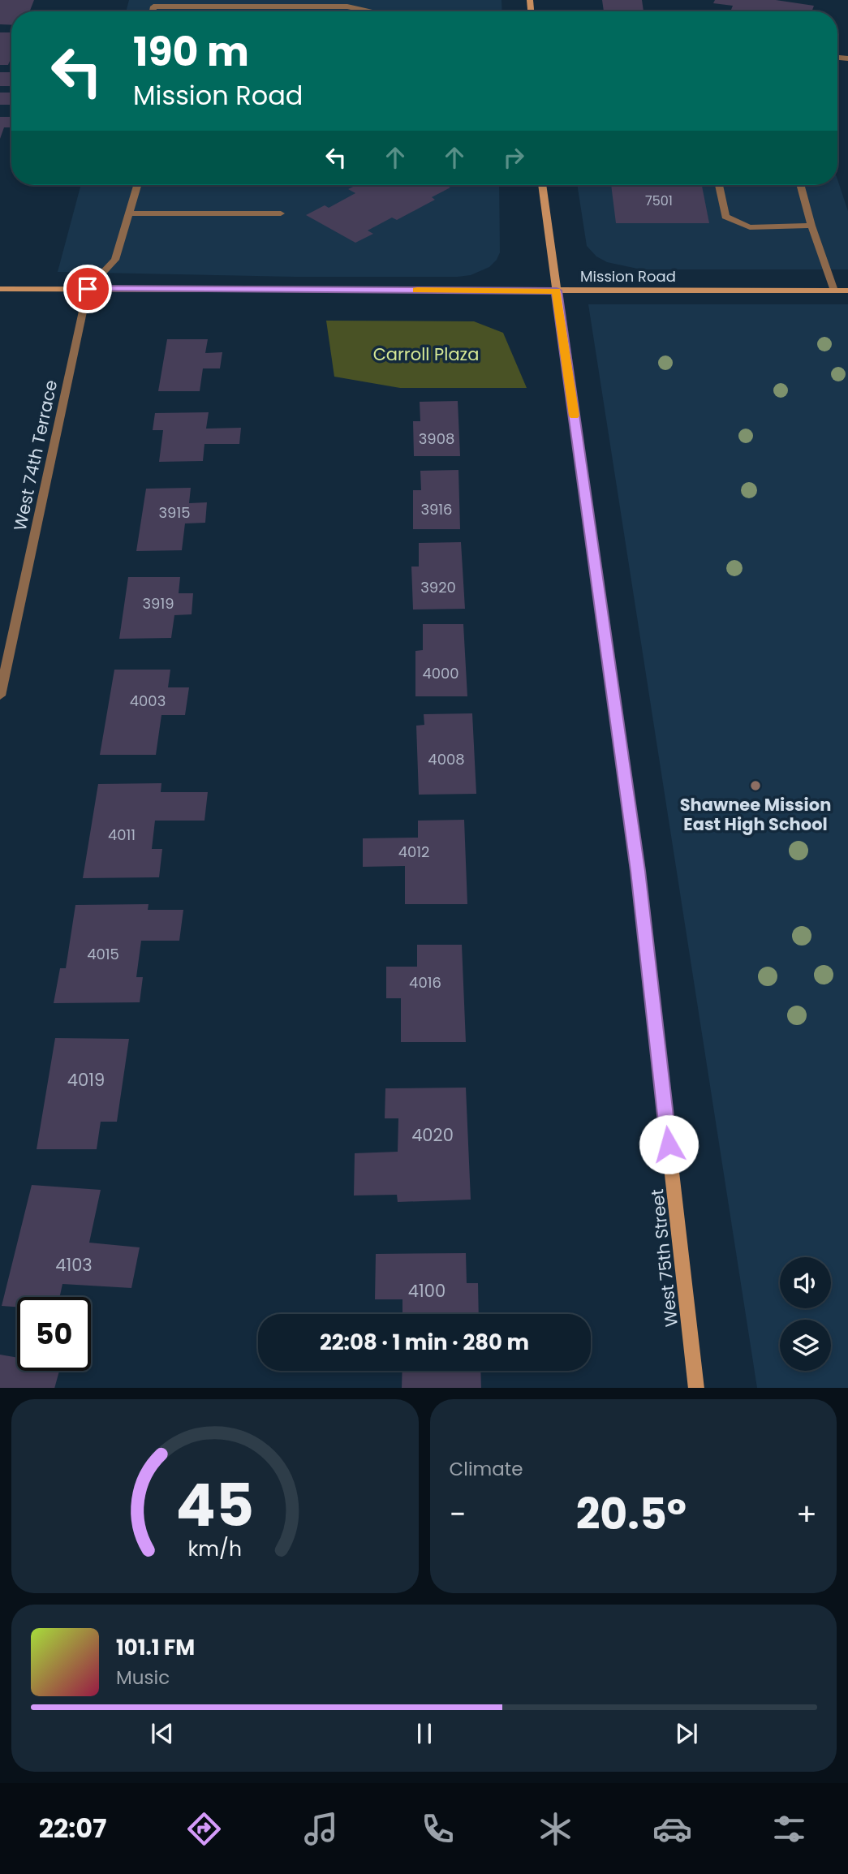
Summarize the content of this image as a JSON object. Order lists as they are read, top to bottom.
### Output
{
  "streets": {
    "main road": ["Mission Road", "West 75th Street"],
    "street": ["West 74th Terrace"]
  },
  "crossings": [
    ["Mission Road", "West 74th Terrace"],
    ["Mission Road", "West 75th Street"]
  ],
  "parks": ["Carroll Plaza"],
  "places": ["Shawnee Mission East High School"],
  "house_numbers": [
    "7501",
    "3908",
    "3916",
    "3915",
    "3920",
    "3919",
    "4000",
    "4003",
    "4008",
    "4011",
    "4012",
    "4015",
    "4016",
    "4019",
    "4020",
    "4103",
    "4100"
  ],
  "page": {
    "turn": ["190 m", "Mission Road"],
    "limit": "50",
    "trip": "22:08 · 1 min · 280 m",
    "tile": "Climate",
    "heat": ["−", "20.5°", "+"],
    "song": ["101.1 FM", "Music"],
    "tabs": "22:07",
    "gauge": ["45", "km/h"]
  }
}
